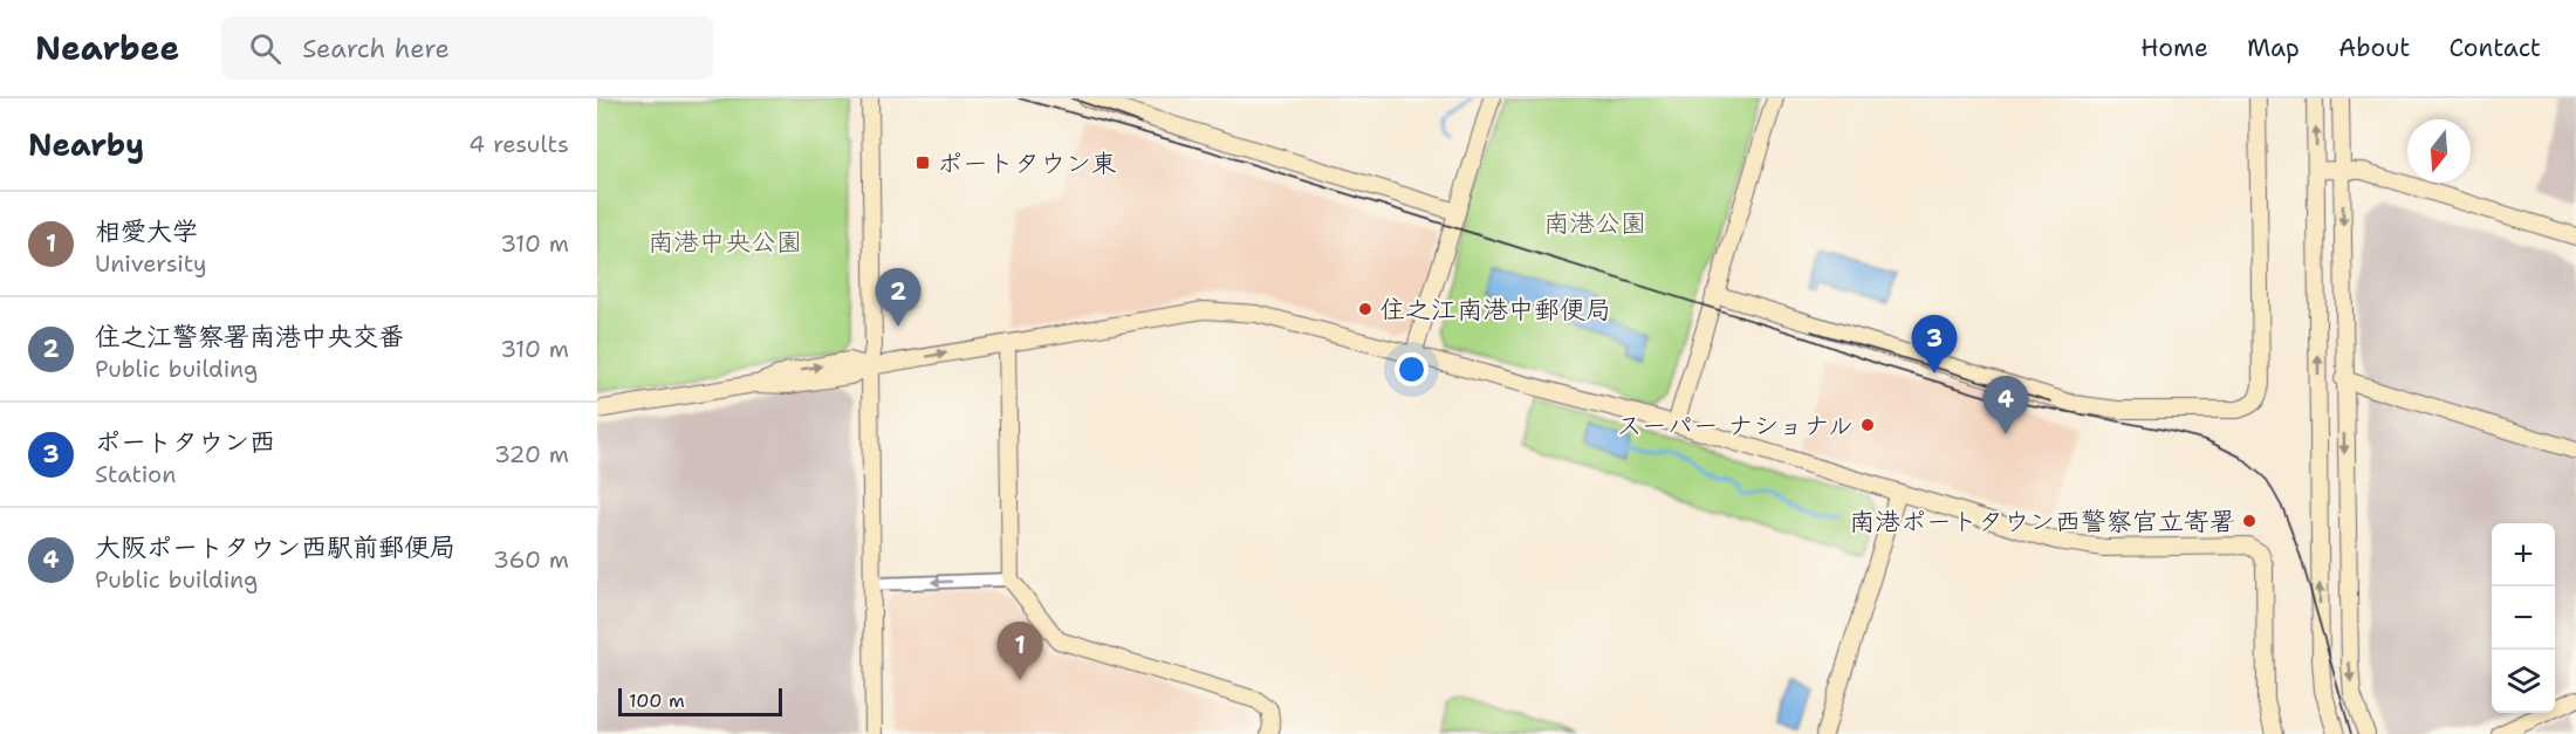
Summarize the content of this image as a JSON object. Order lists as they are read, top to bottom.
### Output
{
  "parks": ["南港公園", "南港中央公園"],
  "places": {
    "transit": ["ポートタウン東"],
    "other": ["住之江南港中郵便局", "スーパー ナショナル", "南港ポートタウン西警察官立寄署"]
  },
  "scale_bar": "100 m",
  "north": "bottom",
  "page": {
    "header": "Nearbee",
    "search": "Search here",
    "nav": [
      "Home",
      "Map",
      "About",
      "Contact"
    ],
    "heading": ["Nearby", "4 results"],
    "list": [
      {
        "mark": "1",
        "name": "相愛大学",
        "note": "University",
        "value": "310 m"
      },
      {
        "mark": "2",
        "name": "住之江警察署南港中央交番",
        "note": "Public building",
        "value": "310 m"
      },
      {
        "mark": "3",
        "name": "ポートタウン西",
        "note": "Station",
        "value": "320 m"
      },
      {
        "mark": "4",
        "name": "大阪ポートタウン西駅前郵便局",
        "note": "Public building",
        "value": "360 m"
      }
    ],
    "pins": [
      "2",
      "3",
      "4",
      "1"
    ],
    "map_buttons": ["+", "−"],
    "scale": "100 m"
  }
}
